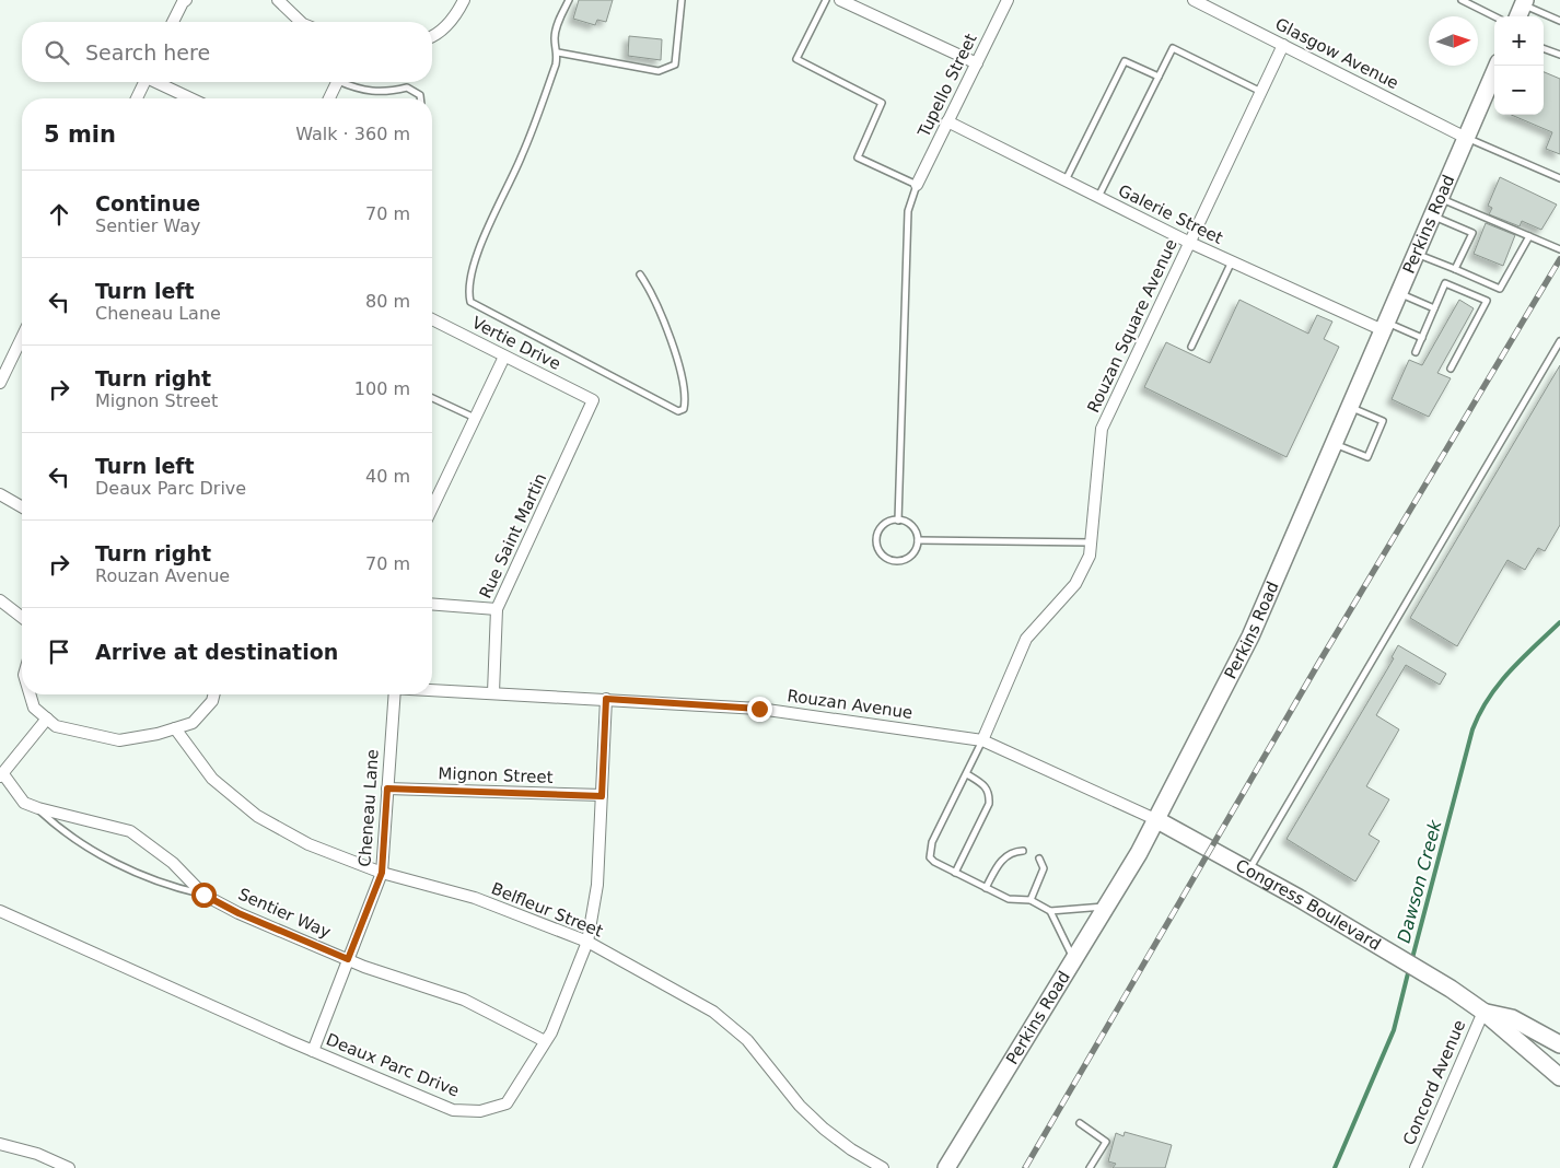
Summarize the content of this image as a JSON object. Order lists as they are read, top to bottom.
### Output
{
  "streets": {
    "main road": ["Perkins Road", "Congress Boulevard"],
    "street": [
      "Glasgow Avenue",
      "Tupello Street",
      "Galerie Street",
      "Rouzan Square Avenue",
      "Vertie Drive",
      "Rue Saint Martin",
      "Rouzan Avenue",
      "Mignon Street",
      "Cheneau Lane",
      "Belfleur Street",
      "Sentier Way",
      "Deaux Parc Drive",
      "Concord Avenue"
    ]
  },
  "crossings": [
    ["Glasgow Avenue", "Perkins Road"],
    ["Glasgow Avenue", "Rouzan Square Avenue"],
    ["Tupello Street", "Galerie Street"],
    ["Galerie Street", "Perkins Road"],
    ["Galerie Street", "Rouzan Square Avenue"],
    ["Perkins Road", "Rouzan Avenue"],
    ["Perkins Road", "Congress Boulevard"],
    ["Rouzan Square Avenue", "Rouzan Avenue"],
    ["Vertie Drive", "Rue Saint Martin"],
    ["Rue Saint Martin", "Rouzan Avenue"],
    ["Rouzan Avenue", "Congress Boulevard"],
    ["Rouzan Avenue", "Deaux Parc Drive"],
    ["Mignon Street", "Cheneau Lane"],
    ["Mignon Street", "Deaux Parc Drive"],
    ["Cheneau Lane", "Belfleur Street"],
    ["Cheneau Lane", "Sentier Way"],
    ["Cheneau Lane", "Deaux Parc Drive"],
    ["Congress Boulevard", "Concord Avenue"],
    ["Belfleur Street", "Deaux Parc Drive"],
    ["Sentier Way", "Deaux Parc Drive"]
  ],
  "water": ["Dawson Creek"],
  "north": "right",
  "page": {
    "map_buttons": ["+", "−"],
    "search": "Search here",
    "heading": ["5 min", "Walk · 360 m"],
    "list": [
      ["Continue", "Sentier Way", "70 m"],
      ["Turn left", "Cheneau Lane", "80 m"],
      ["Turn right", "Mignon Street", "100 m"],
      ["Turn left", "Deaux Parc Drive", "40 m"],
      ["Turn right", "Rouzan Avenue", "70 m"],
      "Arrive at destination"
    ]
  }
}
